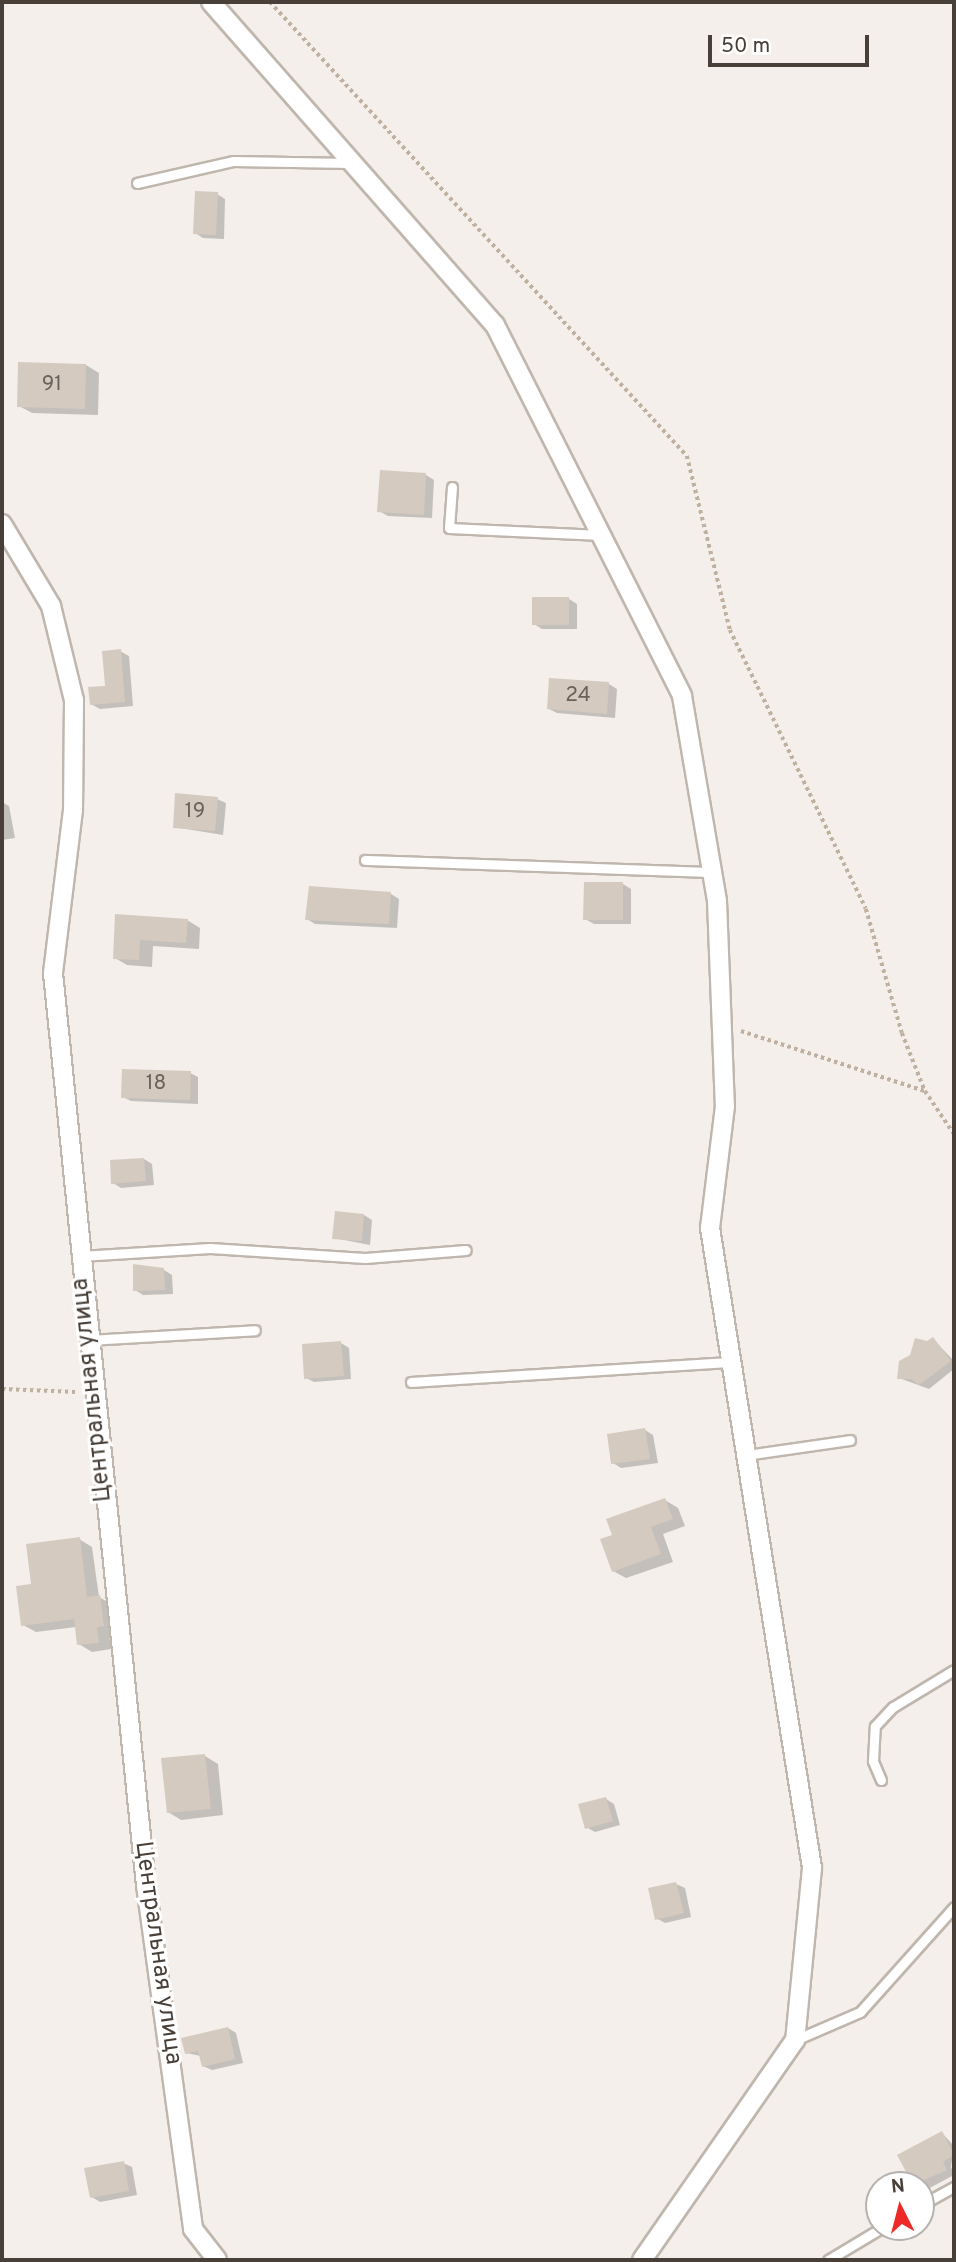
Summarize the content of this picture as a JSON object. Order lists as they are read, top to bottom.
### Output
{
  "streets": {
    "street": ["Центральная улица"]
  },
  "house_numbers": [
    "91",
    "24",
    "19",
    "18"
  ],
  "scale_bar": "50 m",
  "north": "top"
}
